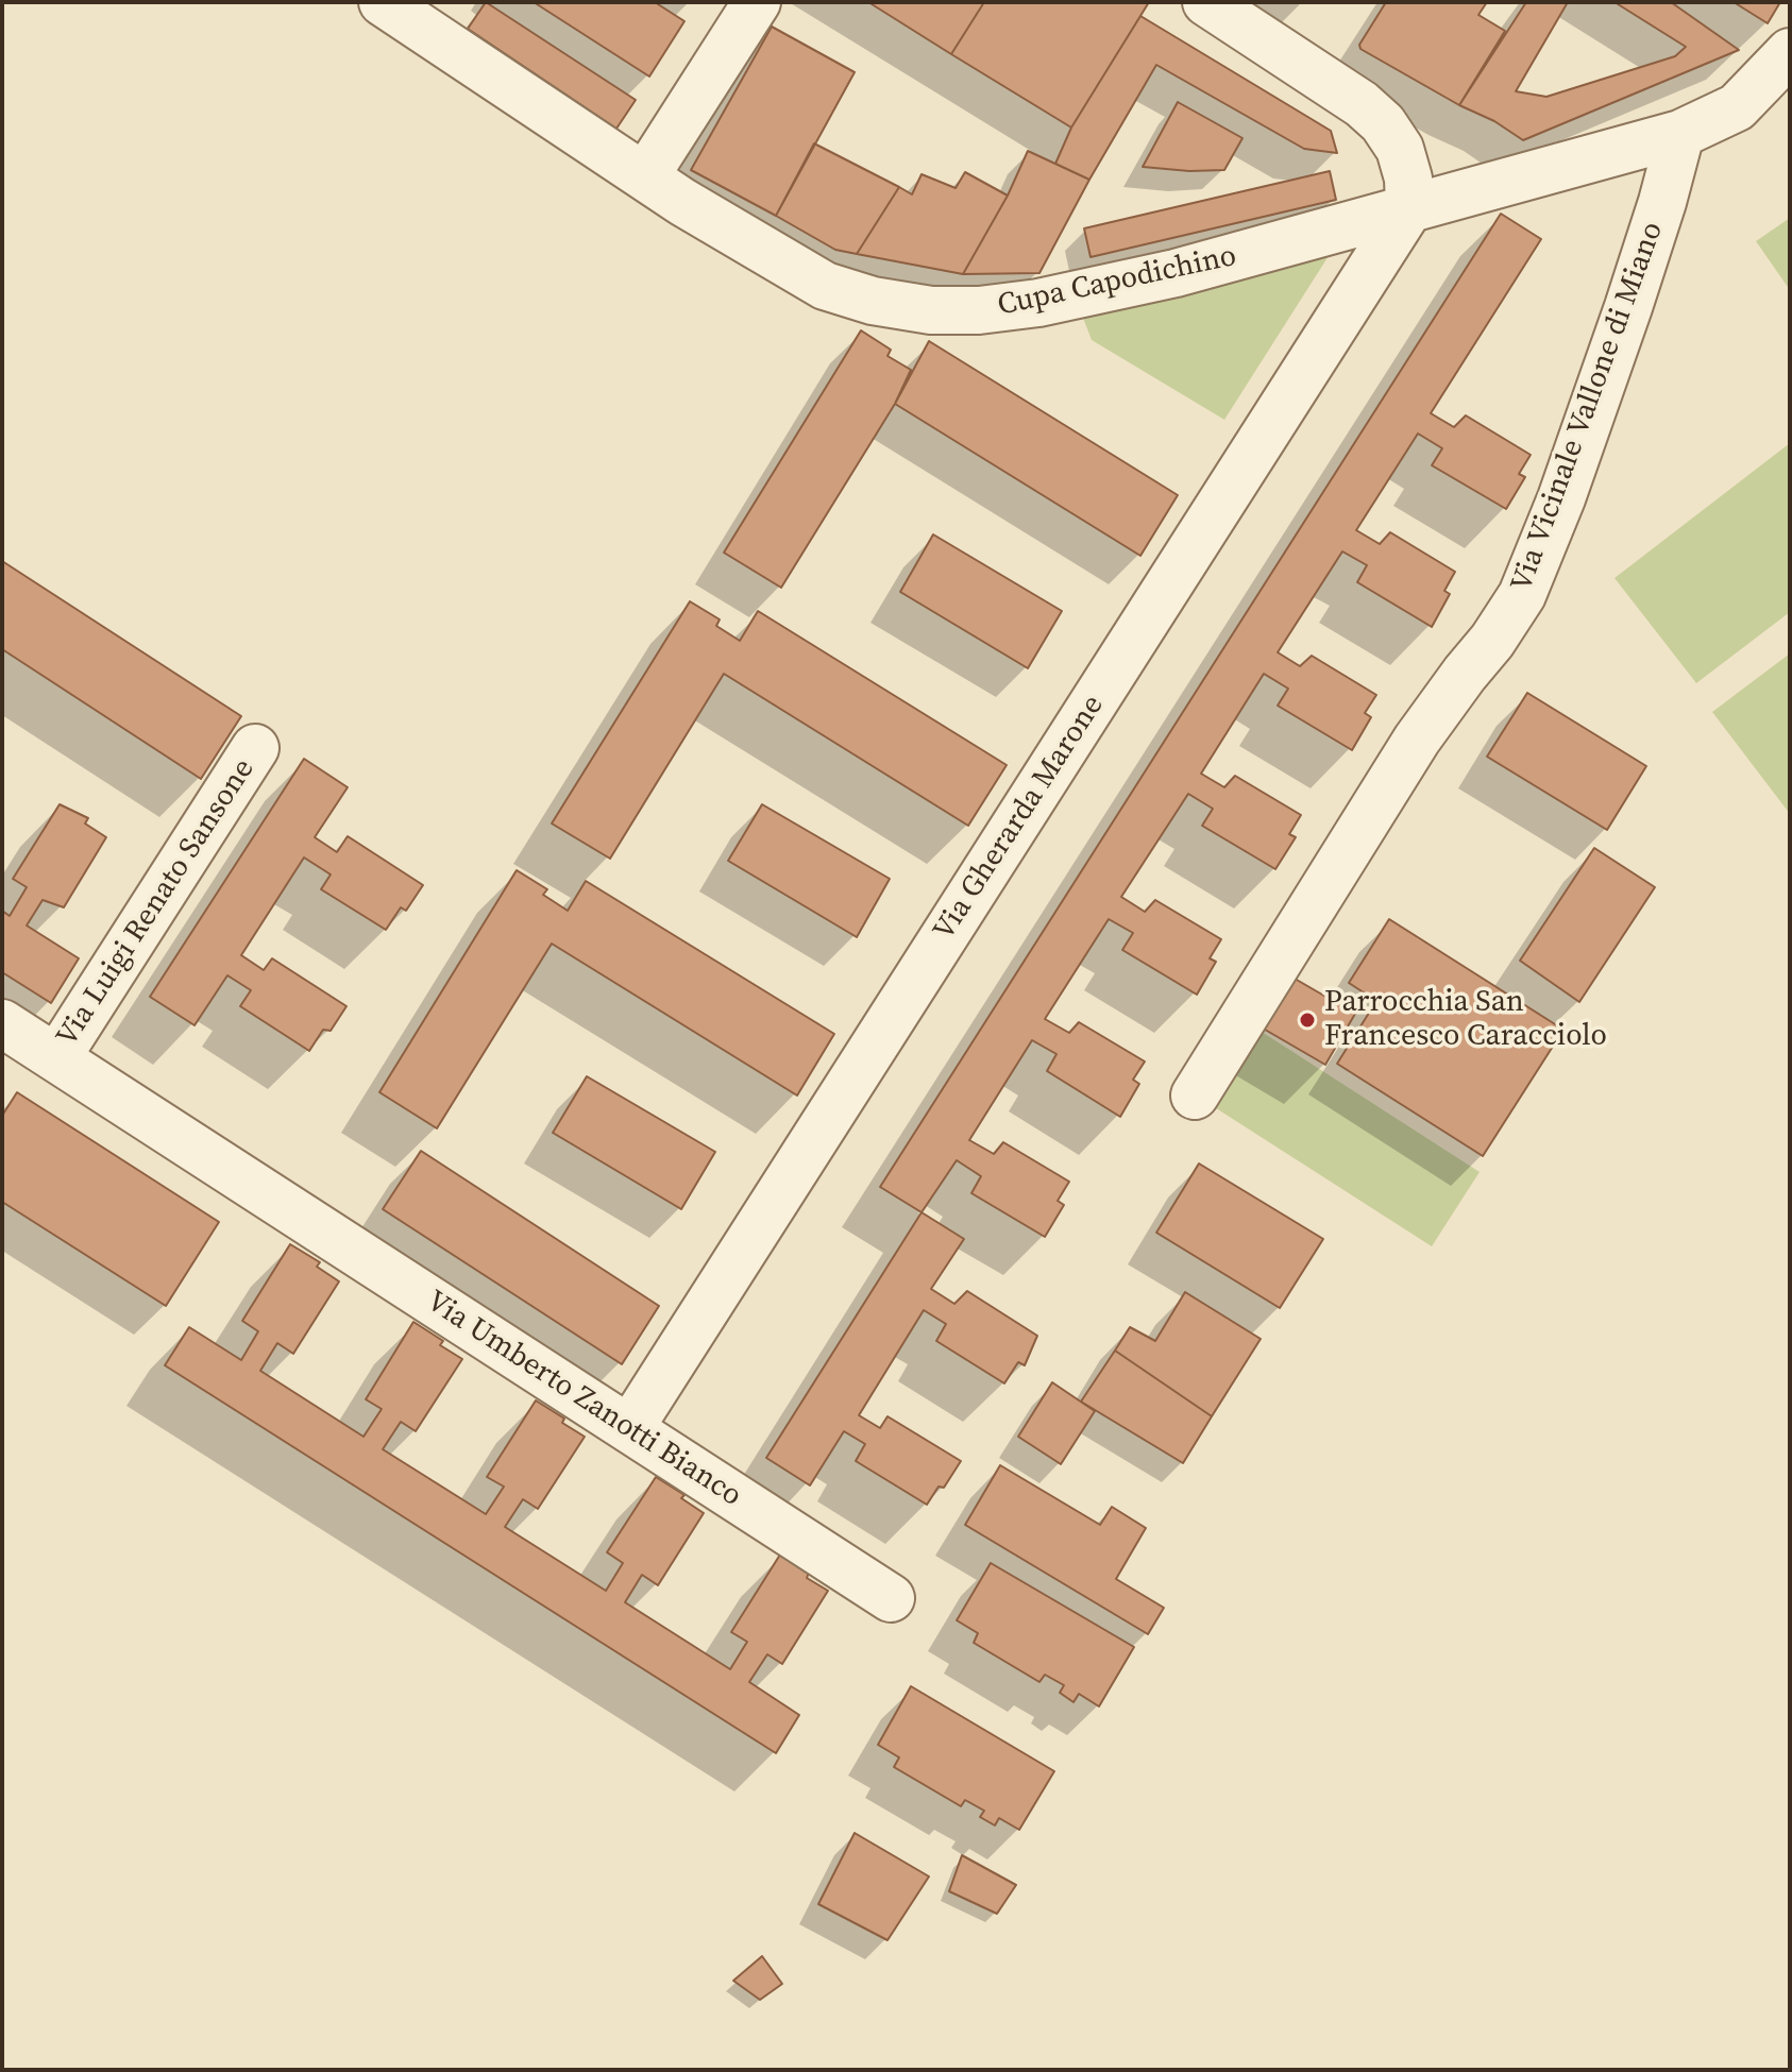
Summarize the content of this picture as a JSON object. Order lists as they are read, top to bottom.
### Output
{
  "streets": {
    "street": [
      "Cupa Capodichino",
      "Via Vicinale Vallone di Miano",
      "Via Gherarda Marone",
      "Via Luigi Renato Sansone",
      "Via Umberto Zanotti Bianco"
    ]
  },
  "crossings": [
    ["Cupa Capodichino", "Via Vicinale Vallone di Miano"],
    ["Cupa Capodichino", "Via Gherarda Marone"],
    ["Via Gherarda Marone", "Via Umberto Zanotti Bianco"],
    ["Via Luigi Renato Sansone", "Via Umberto Zanotti Bianco"]
  ],
  "places": ["Parrocchia San Francesco Caracciolo"]
}
